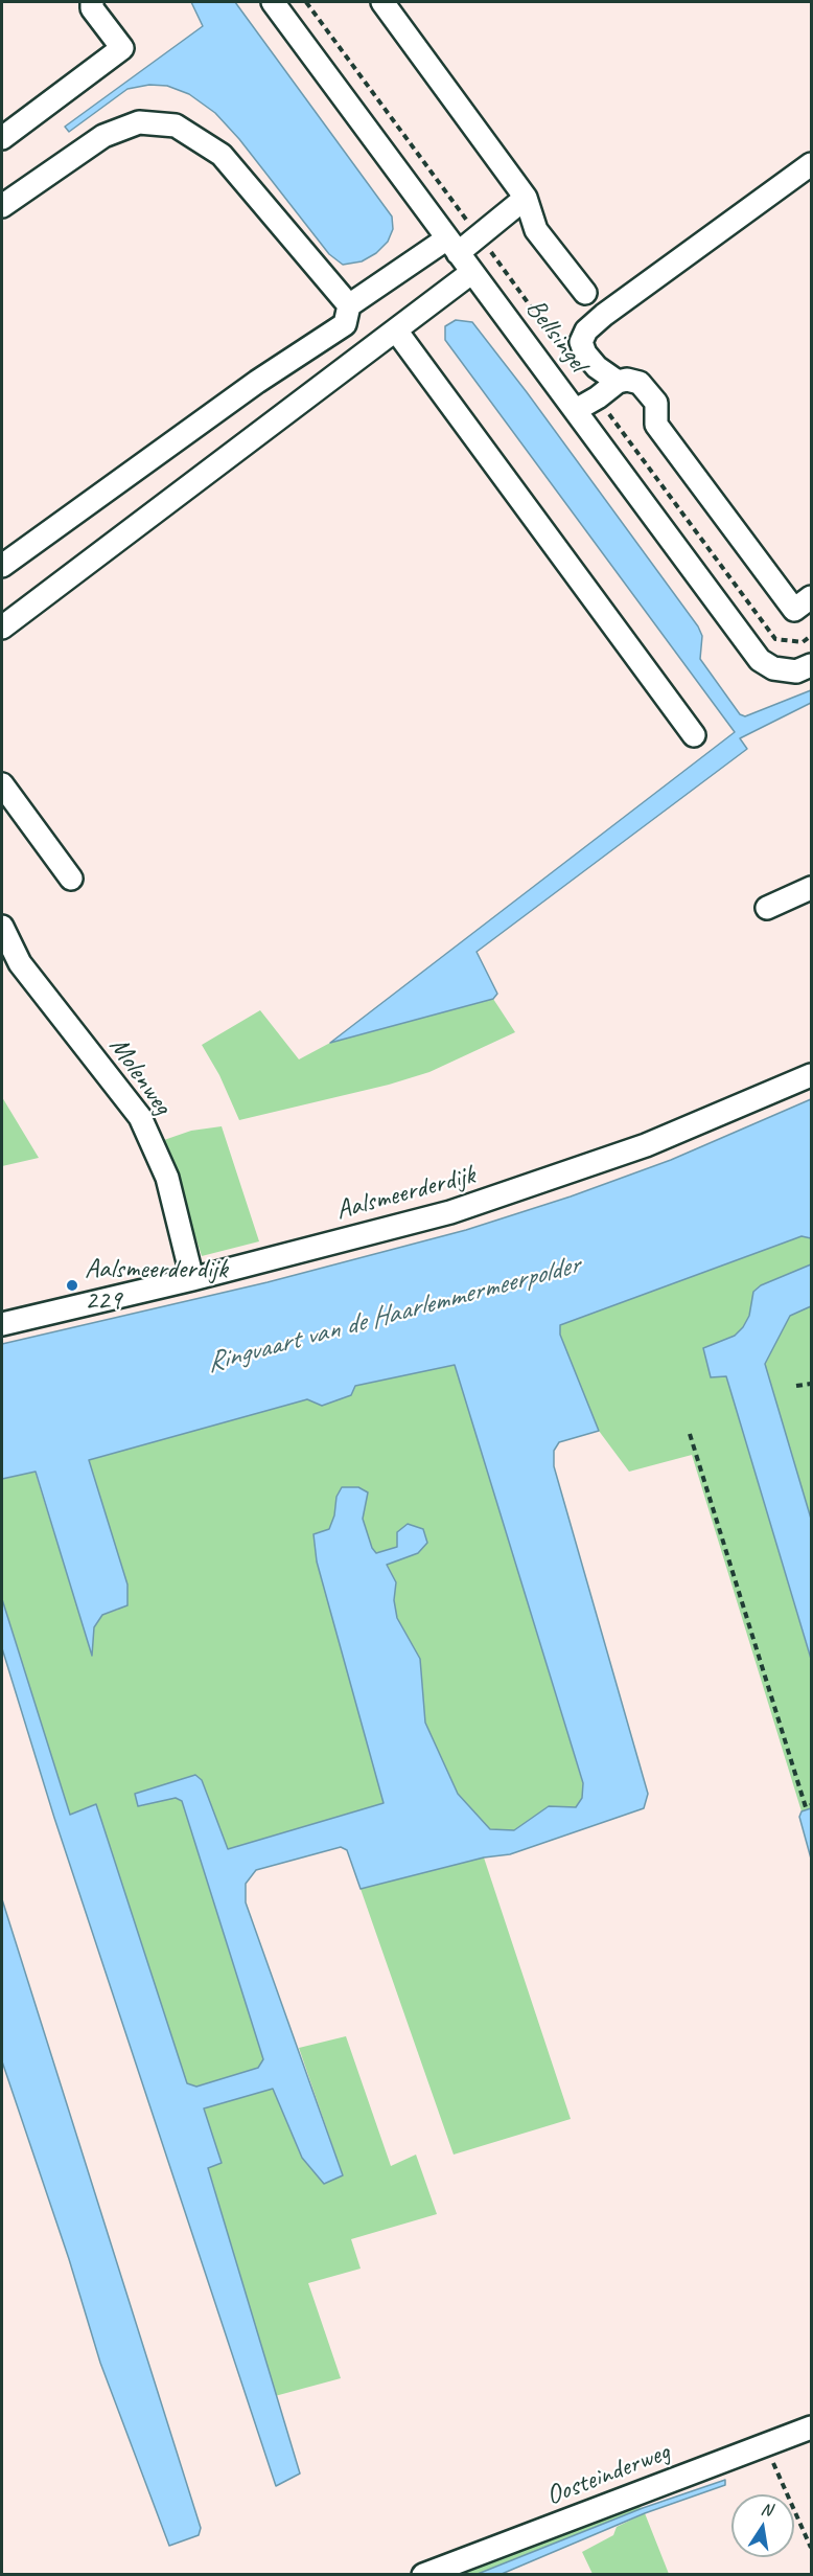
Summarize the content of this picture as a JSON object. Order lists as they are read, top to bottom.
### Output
{
  "streets": {
    "street": [
      "Bellsingel",
      "Molenweg",
      "Aalsmeerderdijk",
      "Oosteinderweg"
    ]
  },
  "crossings": [
    ["Molenweg", "Aalsmeerderdijk"]
  ],
  "water": ["Ringvaart van de Haarlemmermeerpolder"],
  "places": ["Aalsmeerderdijk 229"],
  "north": "top"
}
